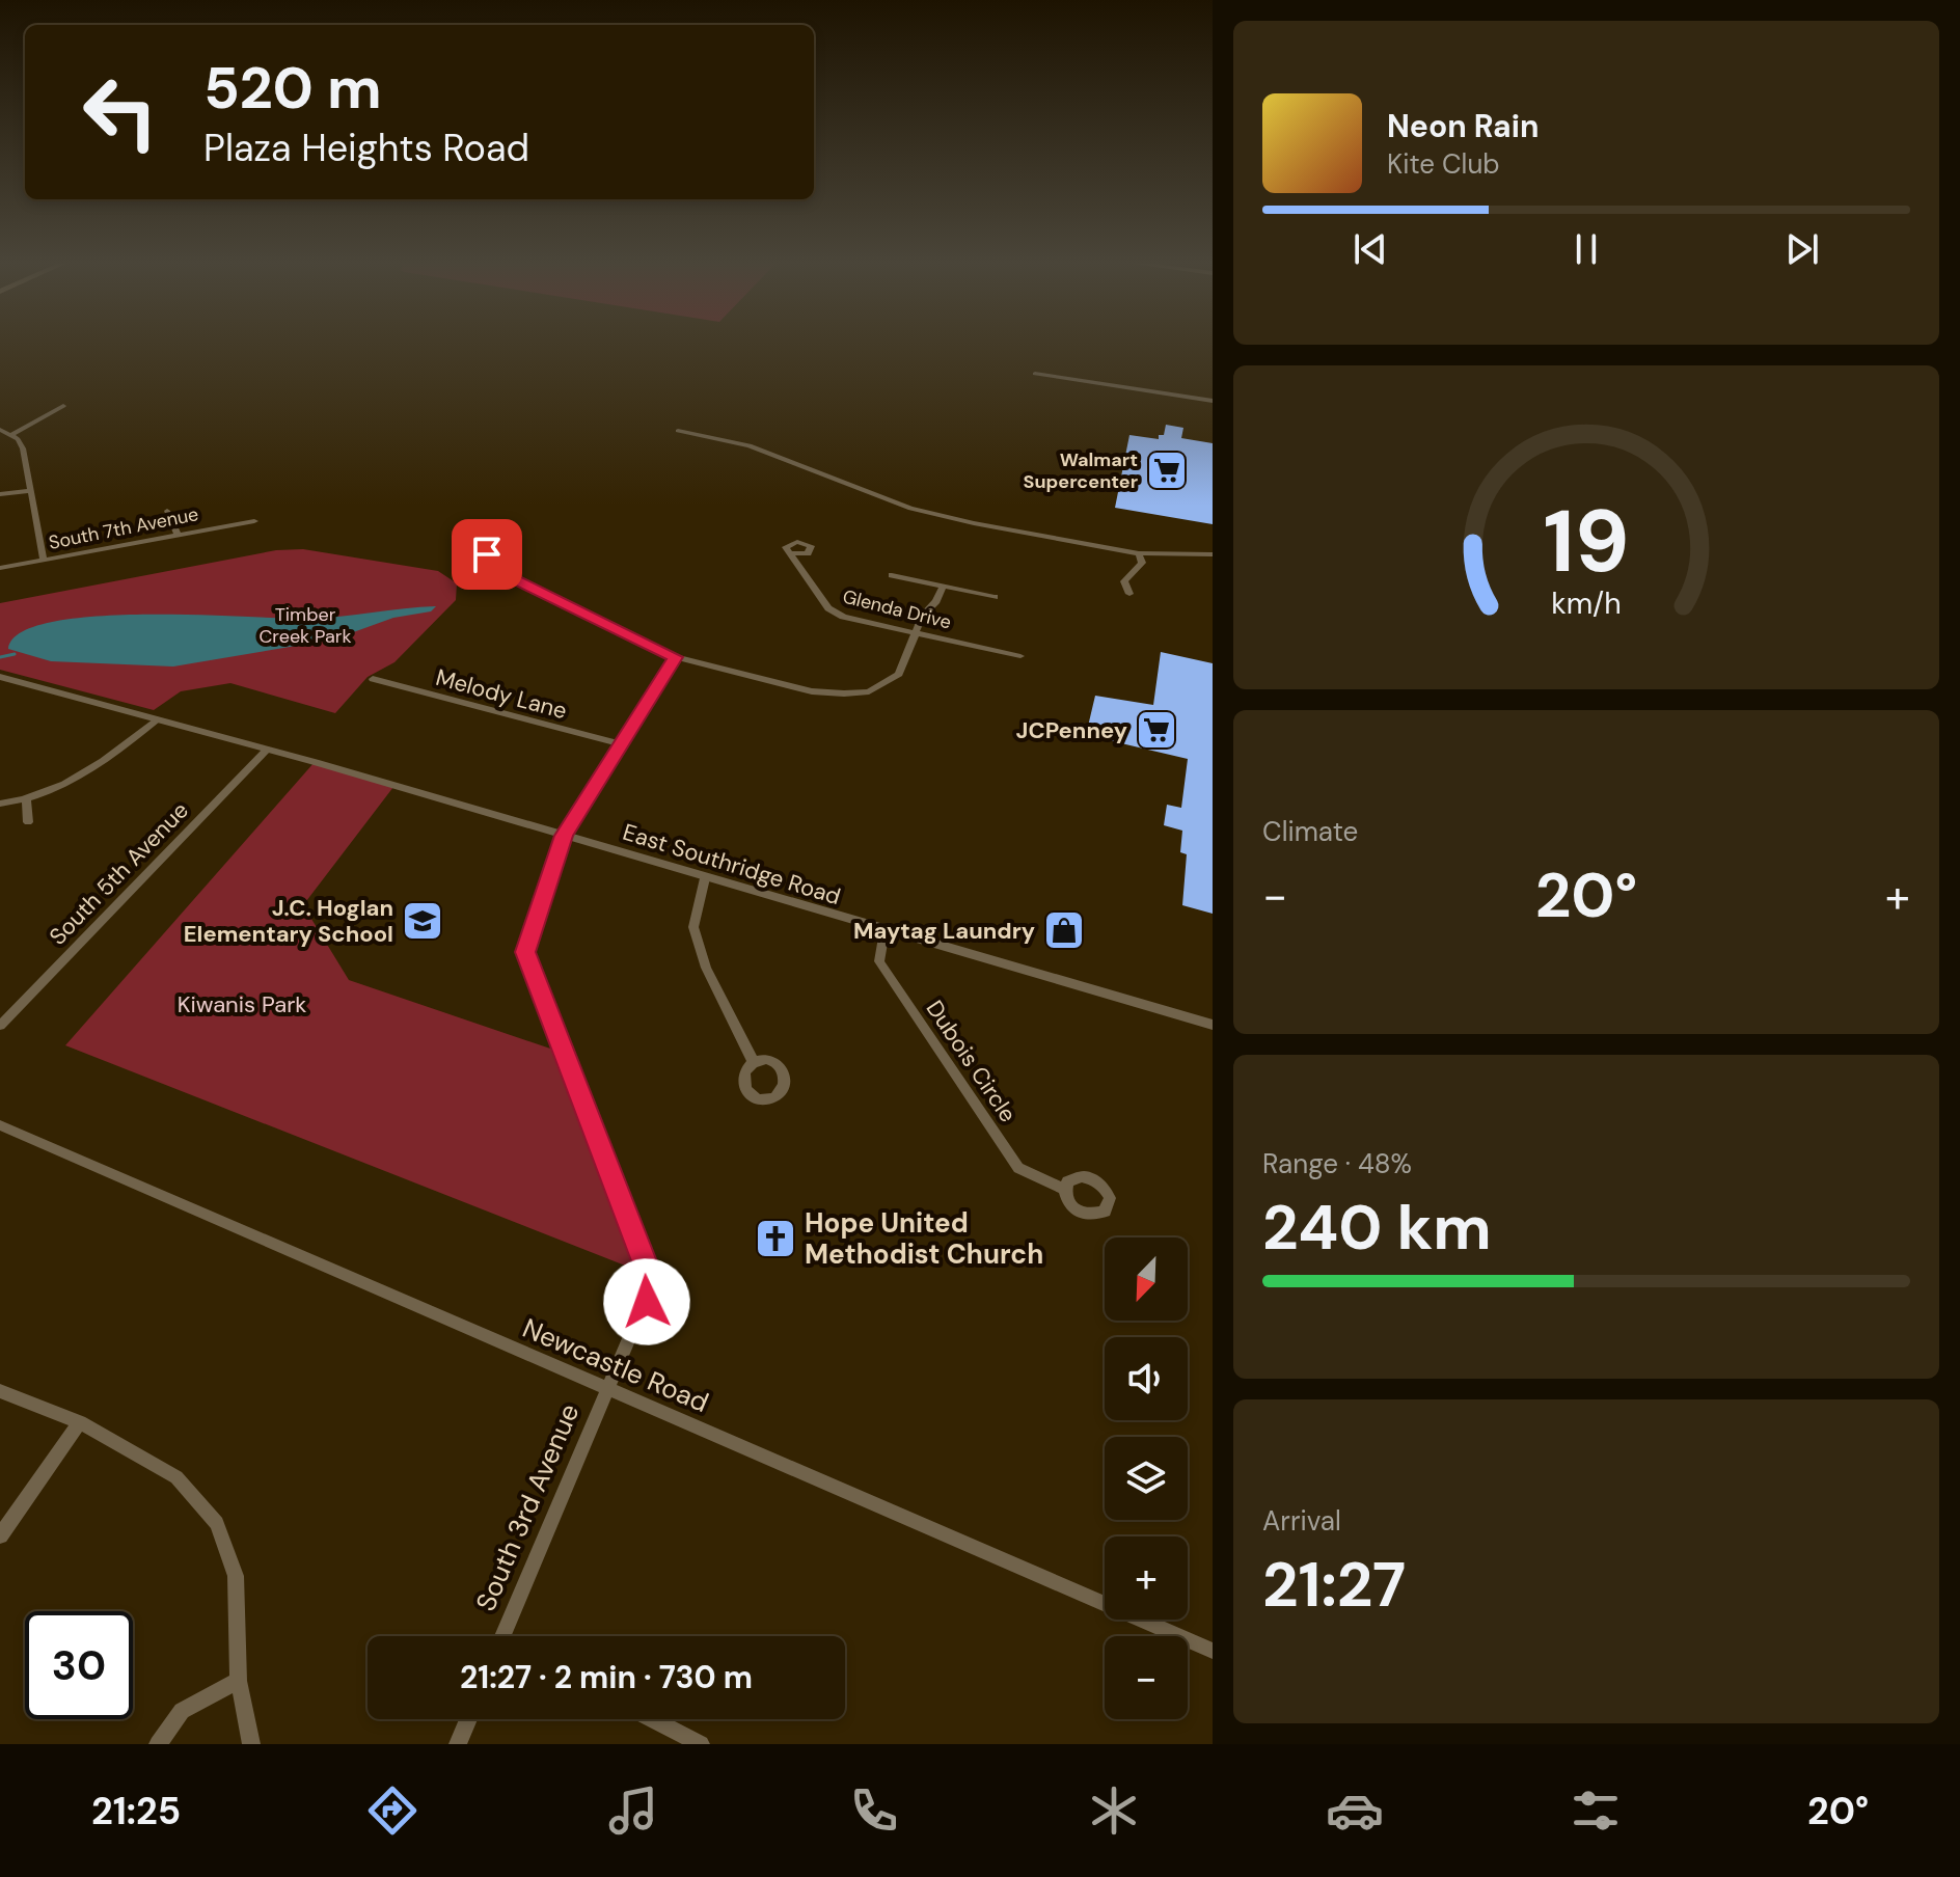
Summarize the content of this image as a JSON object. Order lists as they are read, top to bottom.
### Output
{
  "streets": {
    "street": [
      "South 7th Avenue",
      "Glenda Drive",
      "Melody Lane",
      "East Southridge Road",
      "South 5th Avenue",
      "Dubois Circle",
      "Newcastle Road",
      "South 3rd Avenue"
    ]
  },
  "crossings": [
    ["Melody Lane", "South 3rd Avenue"],
    ["East Southridge Road", "South 5th Avenue"],
    ["East Southridge Road", "Dubois Circle"],
    ["East Southridge Road", "South 3rd Avenue"],
    ["Newcastle Road", "South 3rd Avenue"]
  ],
  "parks": ["Timber Creek Park", "Kiwanis Park"],
  "places": {
    "supermarket": ["Walmart Supercenter", "JCPenney"],
    "school or university": ["J.C. Hoglan Elementary School"],
    "shop": ["Maytag Laundry"],
    "church": ["Hope United Methodist Church"]
  },
  "north": "bottom left",
  "page": {
    "turn": ["520 m", "Plaza Heights Road"],
    "song": ["Neon Rain", "Kite Club"],
    "tile": [
      "Climate",
      ["Range · 48%", "240 km"],
      ["Arrival", "21:27"]
    ],
    "heat": ["−", "20°", "+"],
    "map_buttons": ["+", "−"],
    "limit": "30",
    "trip": "21:27 · 2 min · 730 m",
    "tabs": ["21:25", "20°"],
    "gauge": ["19", "km/h"]
  }
}
